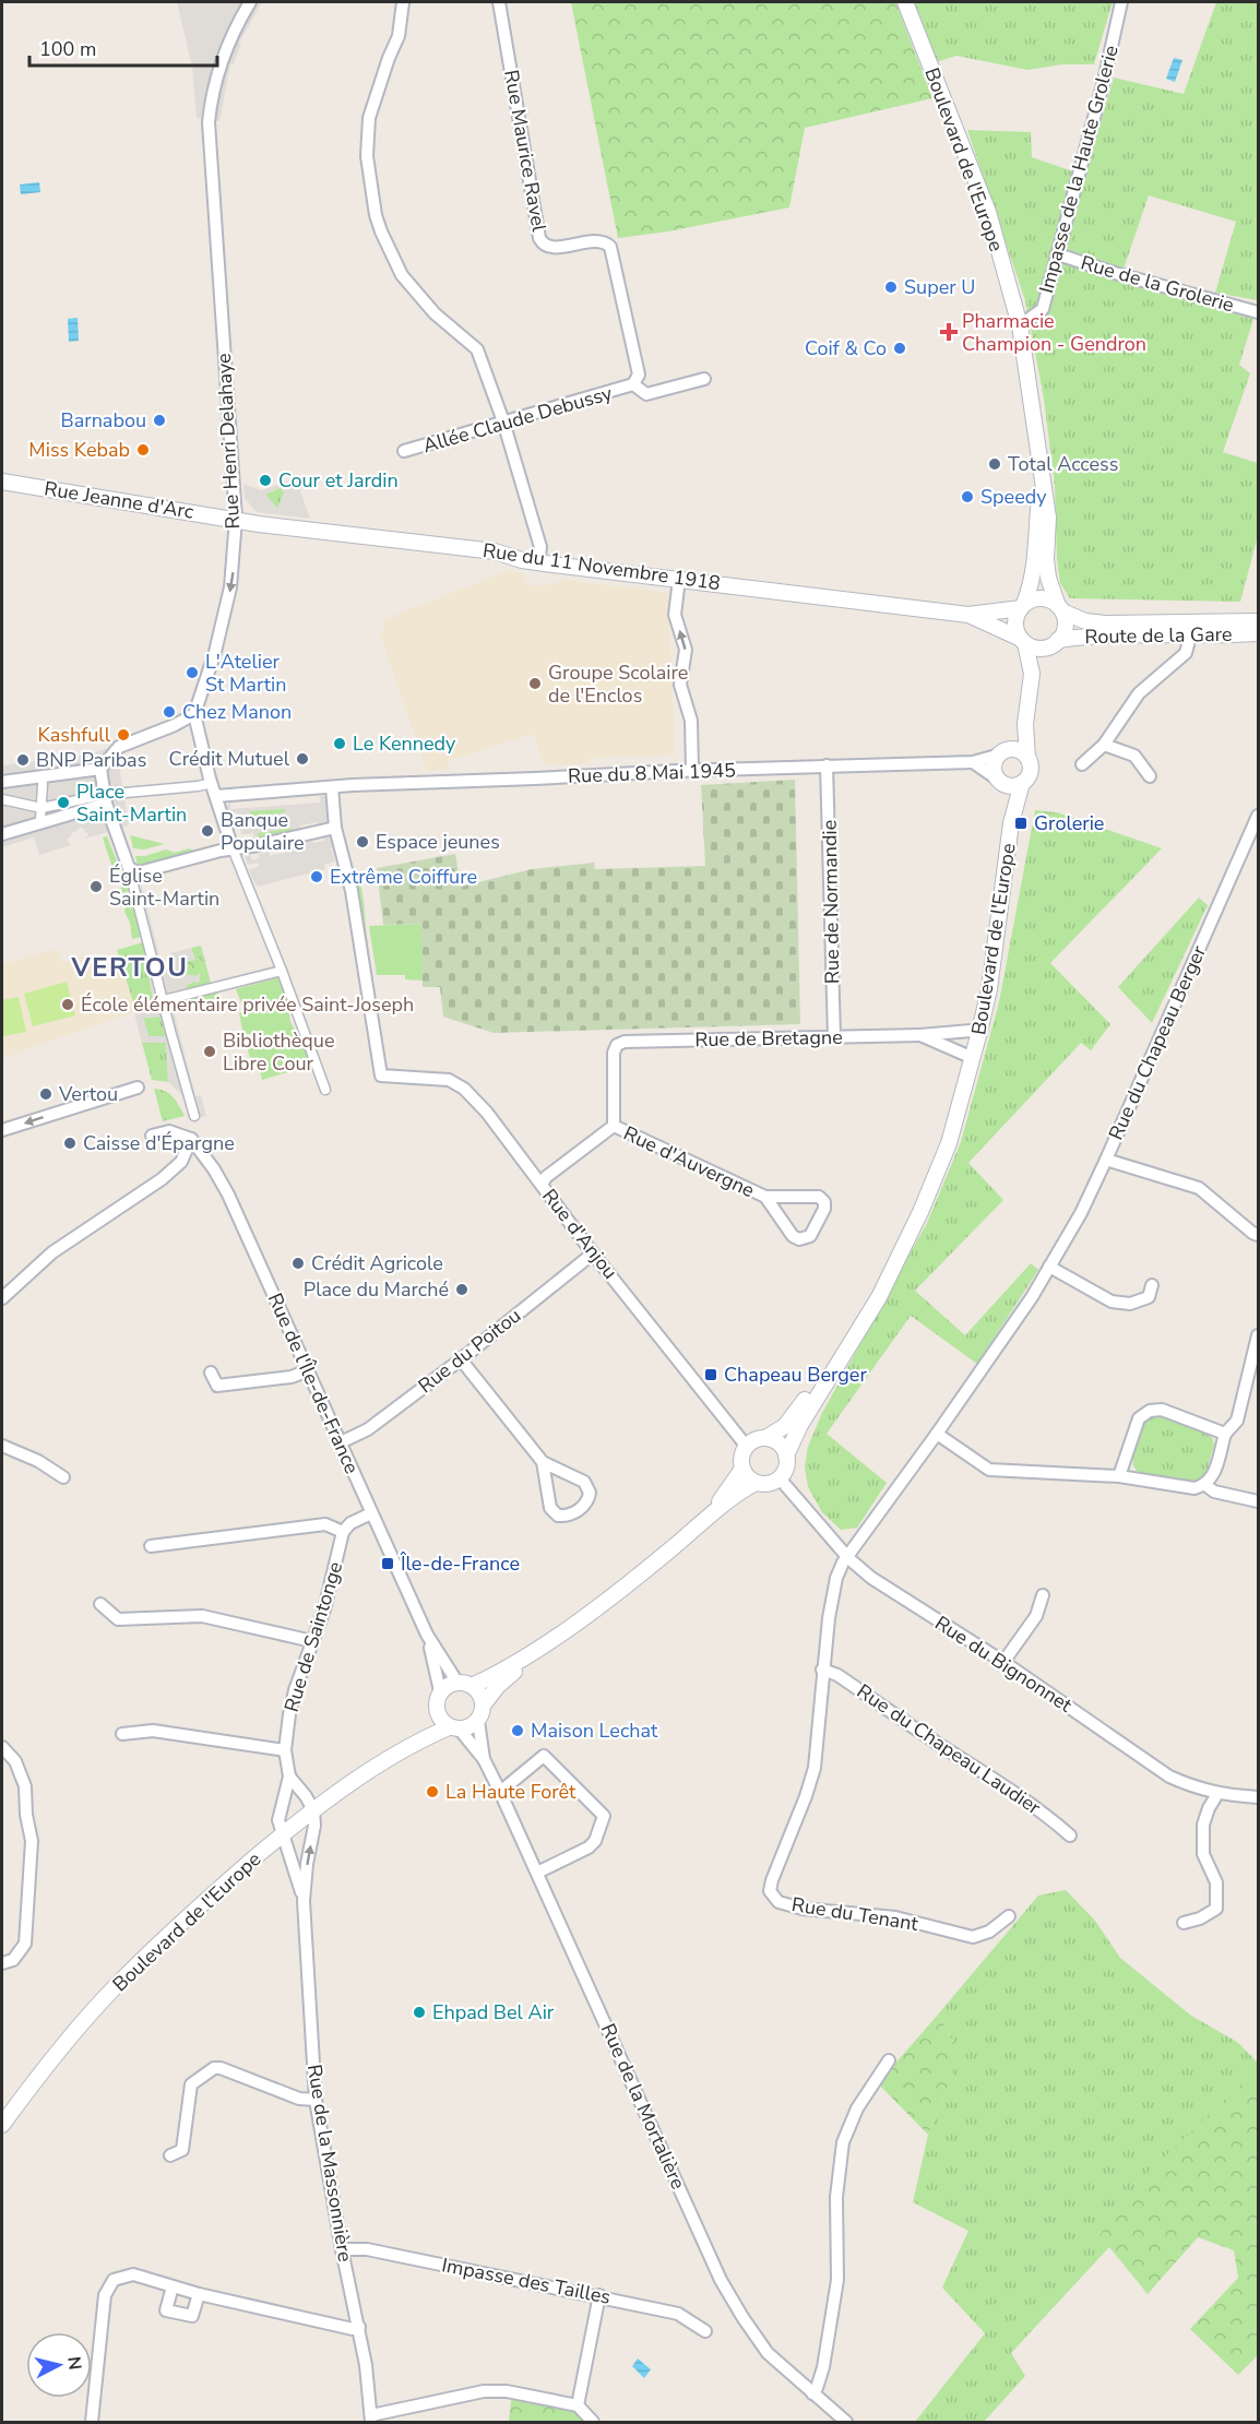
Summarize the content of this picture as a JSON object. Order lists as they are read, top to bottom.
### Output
{
  "streets": {
    "street": [
      "Rue Maurice Ravel",
      "Boulevard de l'Europe",
      "Impasse de la Haute Grolerie",
      "Rue de la Grolerie",
      "Allée Claude Debussy",
      "Rue Henri Delahaye",
      "Rue Jeanne d'Arc",
      "Rue du 11 Novembre 1918",
      "Route de la Gare",
      "Rue du 8 Mai 1945",
      "Rue de Normandie",
      "Rue de Bretagne",
      "Rue du Chapeau Berger",
      "Rue d'Auvergne",
      "Rue d'Anjou",
      "Rue du Poitou",
      "Rue de l'Île-de-France",
      "Rue de Saintonge",
      "Rue du Bignonnet",
      "Rue du Chapeau Laudier",
      "Rue du Tenant",
      "Rue de la Mortalière",
      "Rue de la Massonnière",
      "Impasse des Tailles"
    ]
  },
  "crossings": [
    ["Rue Maurice Ravel", "Allée Claude Debussy"],
    ["Boulevard de l'Europe", "Impasse de la Haute Grolerie"],
    ["Boulevard de l'Europe", "Rue du 11 Novembre 1918"],
    ["Boulevard de l'Europe", "Route de la Gare"],
    ["Boulevard de l'Europe", "Rue du 8 Mai 1945"],
    ["Boulevard de l'Europe", "Rue de Bretagne"],
    ["Boulevard de l'Europe", "Rue d'Anjou"],
    ["Boulevard de l'Europe", "Rue de l'Île-de-France"],
    ["Boulevard de l'Europe", "Rue de Saintonge"],
    ["Boulevard de l'Europe", "Rue du Bignonnet"],
    ["Boulevard de l'Europe", "Rue de la Mortalière"],
    ["Boulevard de l'Europe", "Rue de la Massonnière"],
    ["Impasse de la Haute Grolerie", "Rue de la Grolerie"],
    ["Rue Henri Delahaye", "Rue Jeanne d'Arc"],
    ["Rue Henri Delahaye", "Rue du 11 Novembre 1918"],
    ["Rue Jeanne d'Arc", "Rue du 11 Novembre 1918"],
    ["Rue du 11 Novembre 1918", "Route de la Gare"],
    ["Rue du 8 Mai 1945", "Rue de Normandie"],
    ["Rue de Normandie", "Rue de Bretagne"],
    ["Rue de Bretagne", "Rue d'Auvergne"],
    ["Rue du Chapeau Berger", "Rue du Bignonnet"],
    ["Rue du Chapeau Berger", "Rue du Tenant"],
    ["Rue d'Anjou", "Rue du Poitou"],
    ["Rue d'Anjou", "Rue du Bignonnet"],
    ["Rue du Poitou", "Rue de l'Île-de-France"],
    ["Rue de l'Île-de-France", "Rue de la Mortalière"],
    ["Rue de Saintonge", "Rue de la Massonnière"],
    ["Rue du Bignonnet", "Rue du Tenant"],
    ["Rue du Chapeau Laudier", "Rue du Tenant"],
    ["Rue de la Massonnière", "Impasse des Tailles"]
  ],
  "districts": ["VERTOU"],
  "places": {
    "other": [
      "Super U",
      "Coif & Co",
      "Barnabou",
      "Miss Kebab",
      "Total Access",
      "Cour et Jardin",
      "Speedy",
      "L'Atelier St Martin",
      "Groupe Scolaire de l'Enclos",
      "Chez Manon",
      "Kashfull",
      "Le Kennedy",
      "Crédit Mutuel",
      "BNP Paribas",
      "Place Saint-Martin",
      "Banque Populaire",
      "Espace jeunes",
      "Extrême Coiffure",
      "Église Saint-Martin",
      "École élémentaire privée Saint-Joseph",
      "Bibliothèque Libre Cour",
      "Vertou",
      "Caisse d'Épargne",
      "Crédit Agricole",
      "Place du Marché",
      "Maison Lechat",
      "La Haute Forêt",
      "Ehpad Bel Air"
    ],
    "health": ["Pharmacie Champion - Gendron"],
    "transit": ["Grolerie", "Chapeau Berger", "Île-de-France"]
  },
  "scale_bar": "100 m",
  "north": "right"
}
